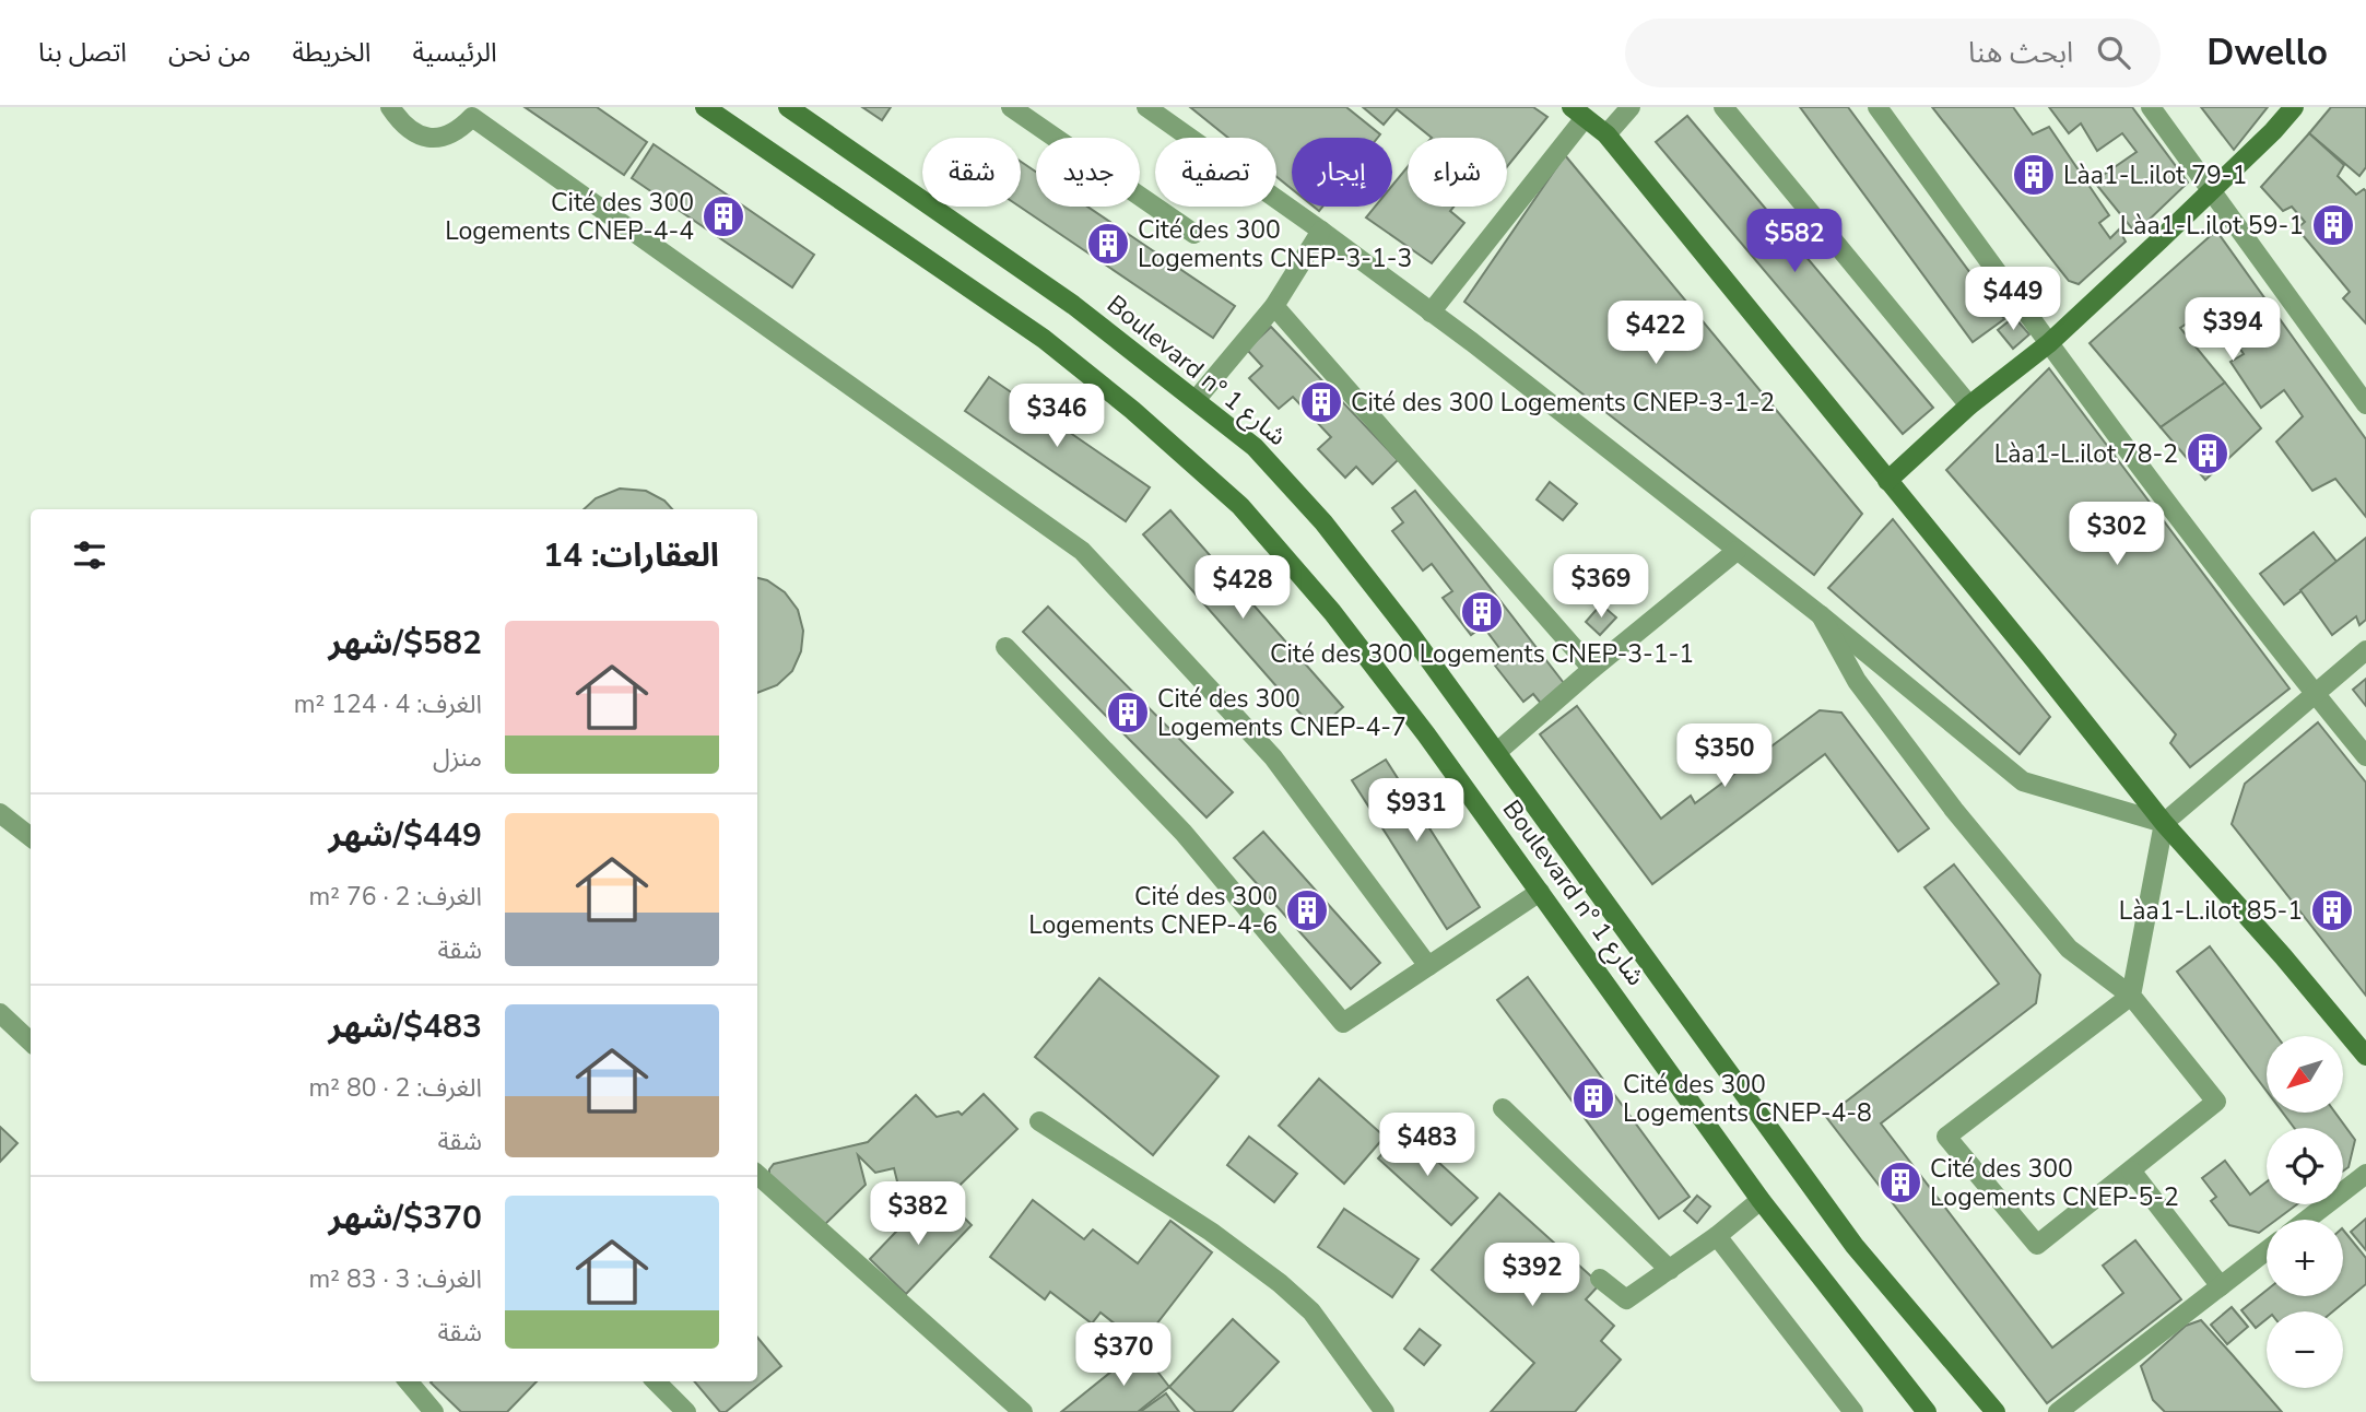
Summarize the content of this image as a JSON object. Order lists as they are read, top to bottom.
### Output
{
  "streets": {
    "main road": ["Boulevard n° شارع 1"]
  },
  "places": {
    "building": [
      "Làa1-L.ilot 79-1",
      "Cité des 300 Logements CNEP-4-4",
      "Làa1-L.ilot 59-1",
      "Cité des 300 Logements CNEP-3-1-3",
      "Cité des 300 Logements CNEP-3-1-2",
      "Làa1-L.ilot 78-2",
      "Cité des 300 Logements CNEP-3-1-1",
      "Cité des 300 Logements CNEP-4-7",
      "Cité des 300 Logements CNEP-4-6",
      "Làa1-L.ilot 85-1",
      "Cité des 300 Logements CNEP-4-8",
      "Cité des 300 Logements CNEP-5-2"
    ]
  },
  "north": "bottom left",
  "page": {
    "header": "Dwello",
    "search": "ابحث هنا",
    "nav": [
      "الرئيسية",
      "الخريطة",
      "من نحن",
      "اتصل بنا"
    ],
    "chip": [
      "شراء",
      "إيجار",
      "تصفية",
      "جديد",
      "شقة"
    ],
    "price": [
      "$582",
      "$449",
      "$394",
      "$422",
      "$346",
      "$302",
      "$369",
      "$428",
      "$350",
      "$931",
      "$483",
      "$382",
      "$392",
      "$370"
    ],
    "heading": "العقارات: 14",
    "list": [
      {
        "name": "$582/شهر",
        "note": "الغرف: 4 · 124 m² · منزل"
      },
      {
        "name": "$449/شهر",
        "note": "الغرف: 2 · 76 m² · شقة"
      },
      {
        "name": "$483/شهر",
        "note": "الغرف: 2 · 80 m² · شقة"
      },
      {
        "name": "$370/شهر",
        "note": "الغرف: 3 · 83 m² · شقة"
      }
    ],
    "map_buttons": ["+", "−"]
  }
}
